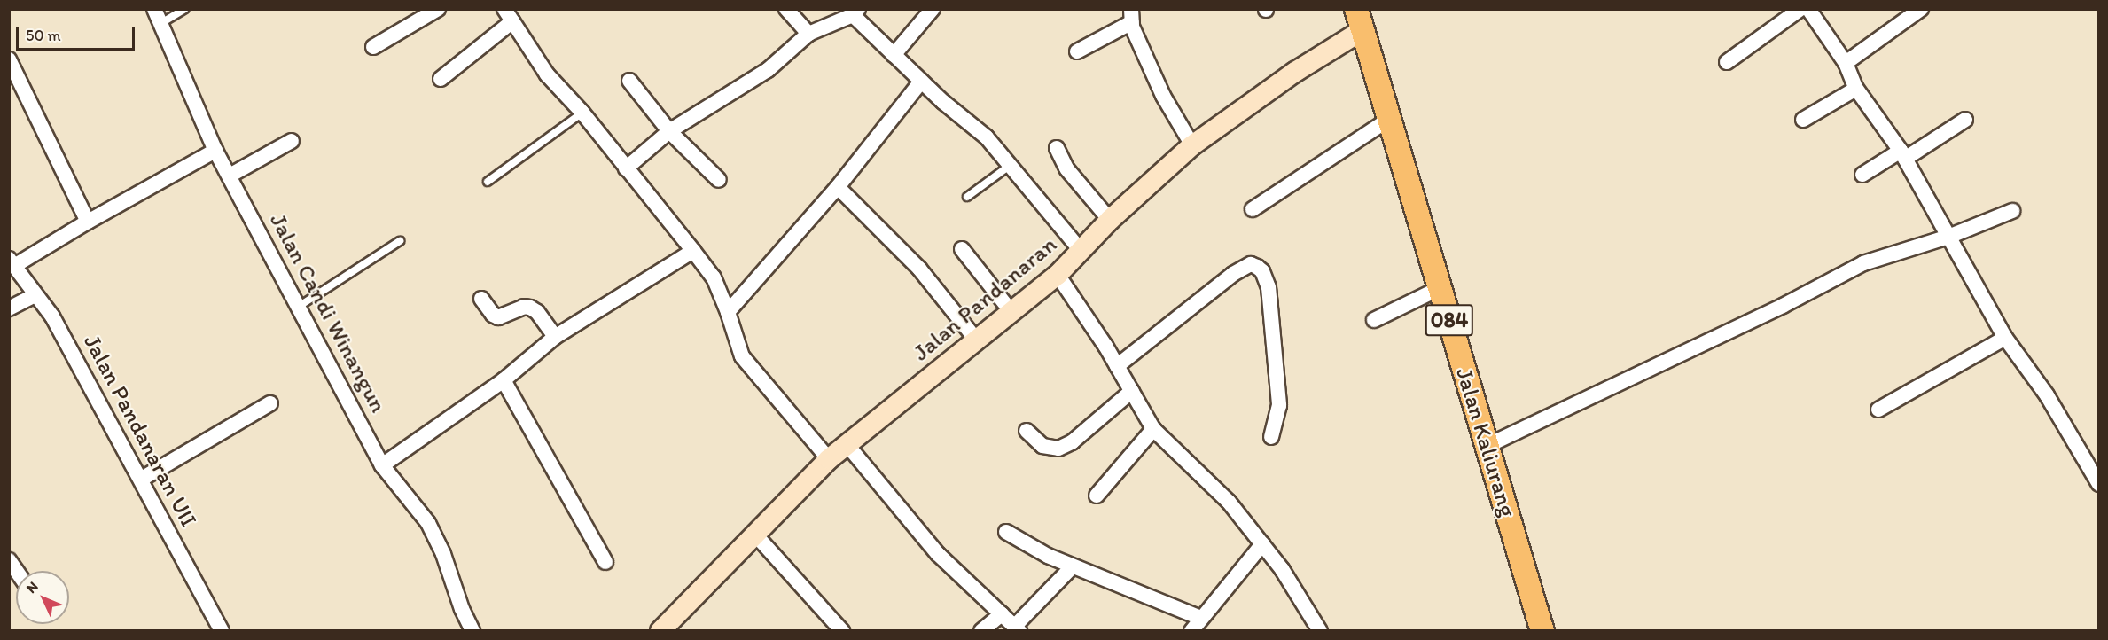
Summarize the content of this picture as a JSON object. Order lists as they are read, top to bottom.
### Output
{
  "streets": {
    "main road": ["Jalan Pandanaran", "084", "Jalan Kaliurang"],
    "street": ["Jalan Candi Winangun", "Jalan Pandanaran UII"]
  },
  "crossings": [
    ["Jalan Pandanaran", "Jalan Kaliurang"]
  ],
  "scale_bar": "50 m",
  "north": "top left"
}
